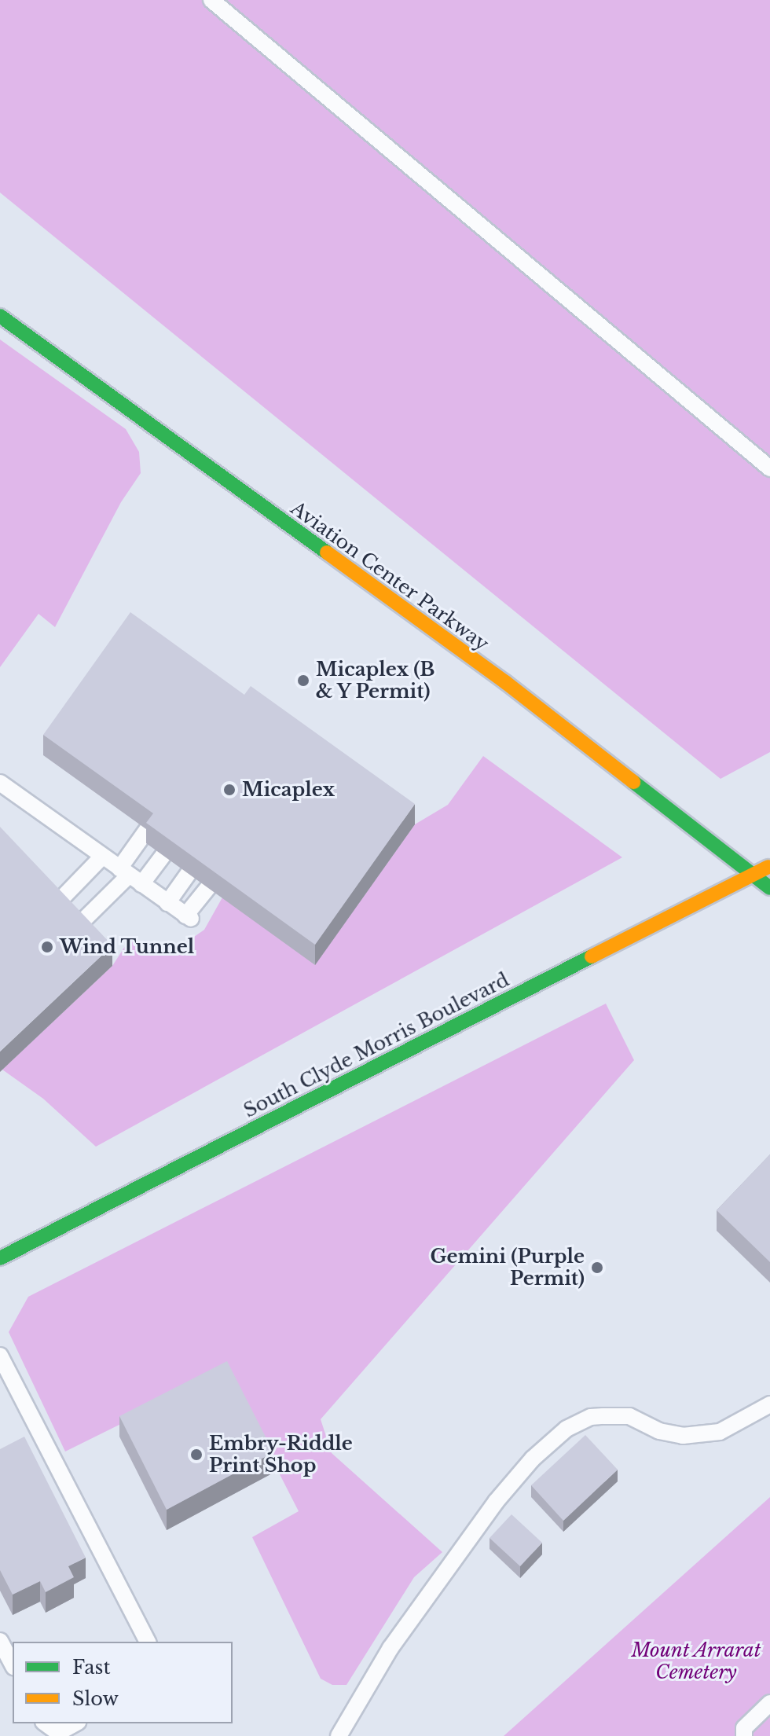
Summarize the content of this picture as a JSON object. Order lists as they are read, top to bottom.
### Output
{
  "streets": {
    "street": ["Aviation Center Parkway", "South Clyde Morris Boulevard"]
  },
  "crossings": [
    ["Aviation Center Parkway", "South Clyde Morris Boulevard"]
  ],
  "parks": ["Mount Arrarat Cemetery"],
  "places": [
    "Micaplex (B & Y Permit)",
    "Micaplex",
    "Wind Tunnel",
    "Gemini (Purple Permit)",
    "Embry-Riddle Print Shop"
  ],
  "legend": ["Fast", "Slow"]
}
